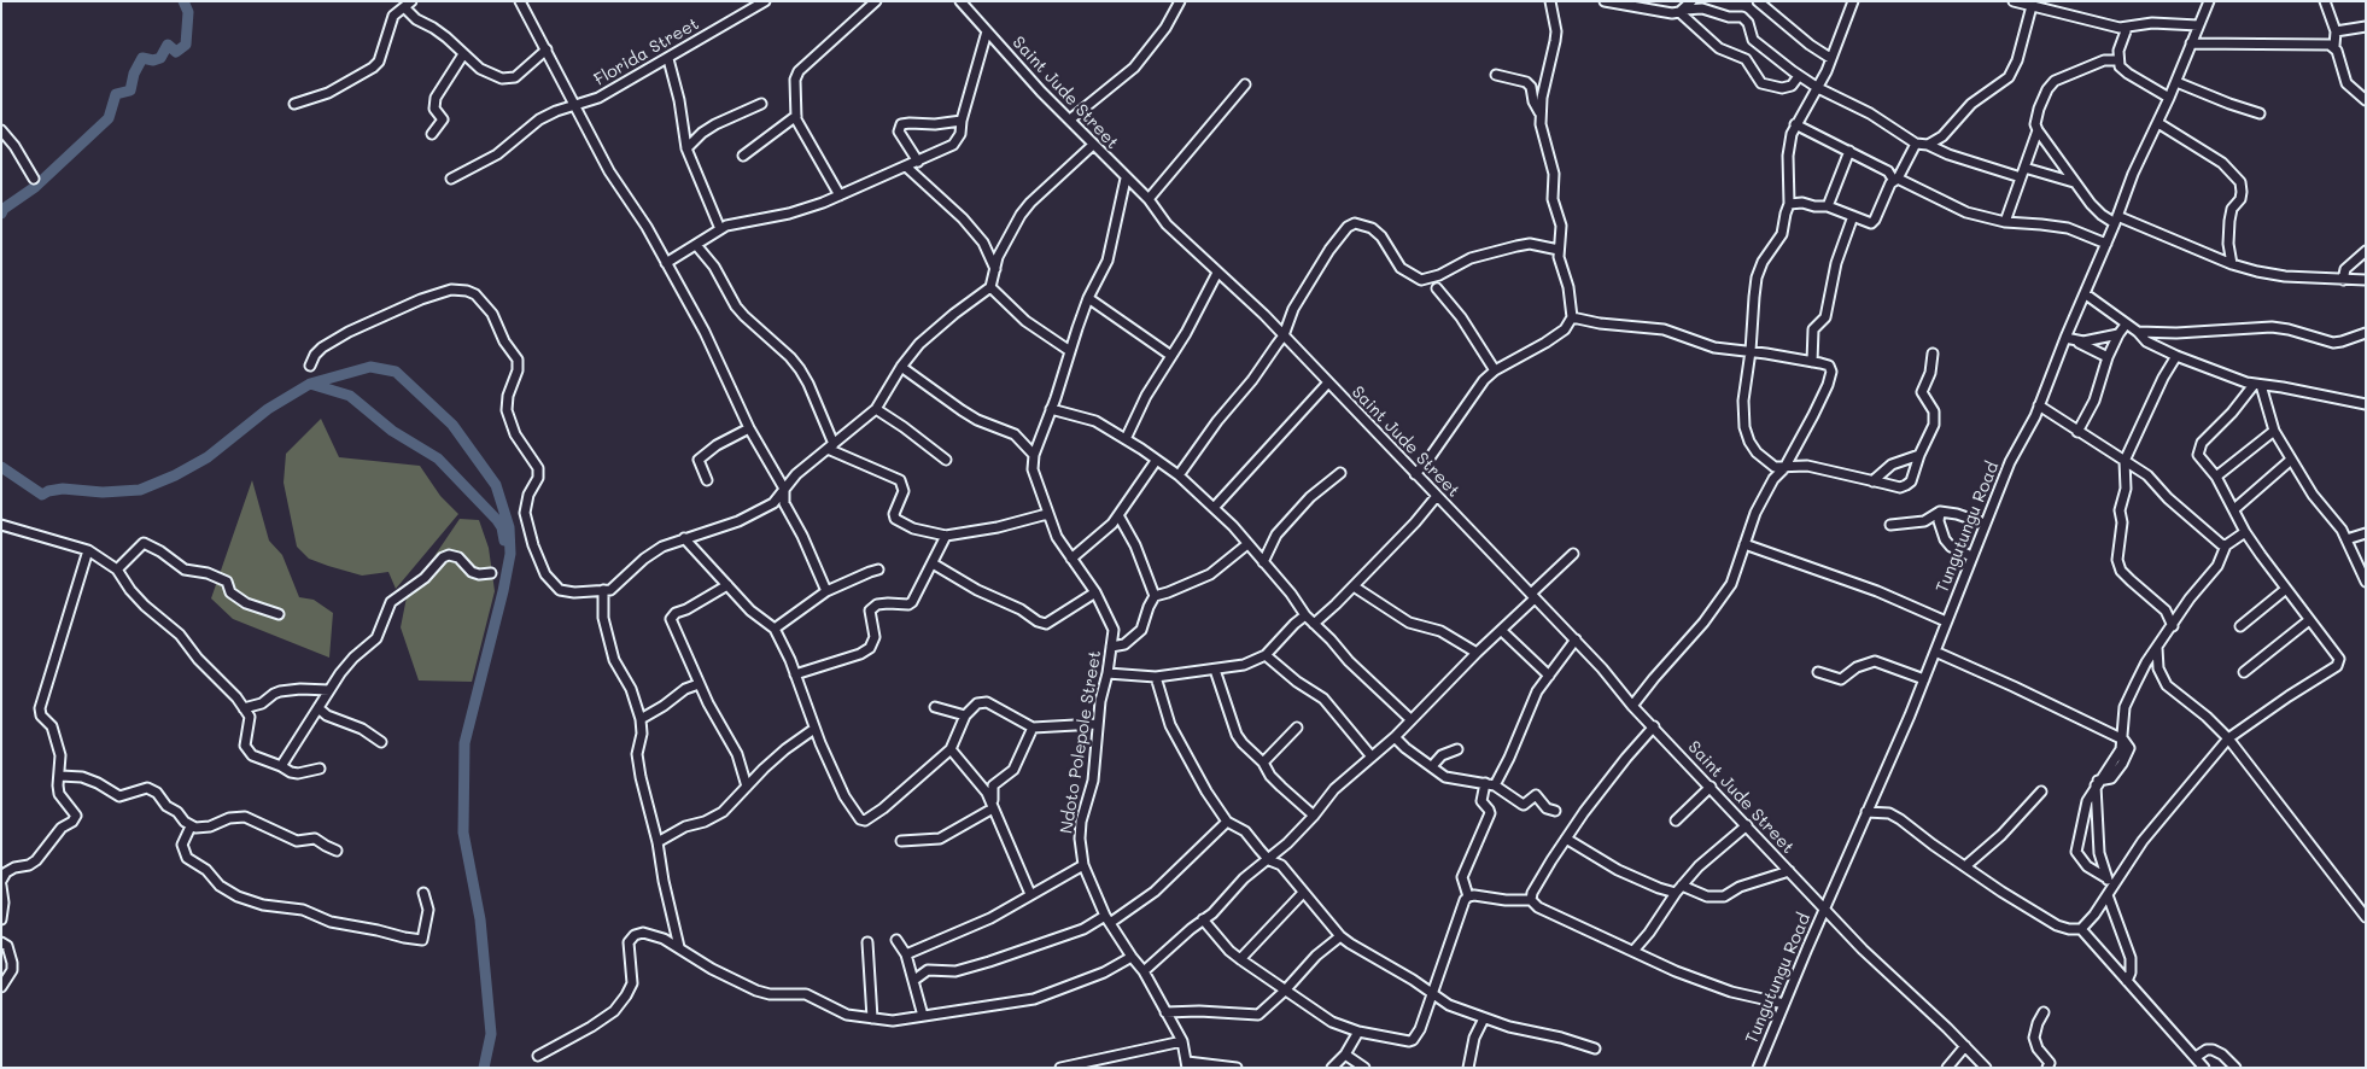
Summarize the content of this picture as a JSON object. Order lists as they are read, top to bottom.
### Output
{
  "streets": {
    "street": [
      "Florida Street",
      "Saint Jude Street",
      "Tungutungu Road",
      "Ndoto Polepole Street"
    ]
  },
  "crossings": [
    ["Saint Jude Street", "Tungutungu Road"],
    ["Saint Jude Street", "Ndoto Polepole Street"]
  ]
}
